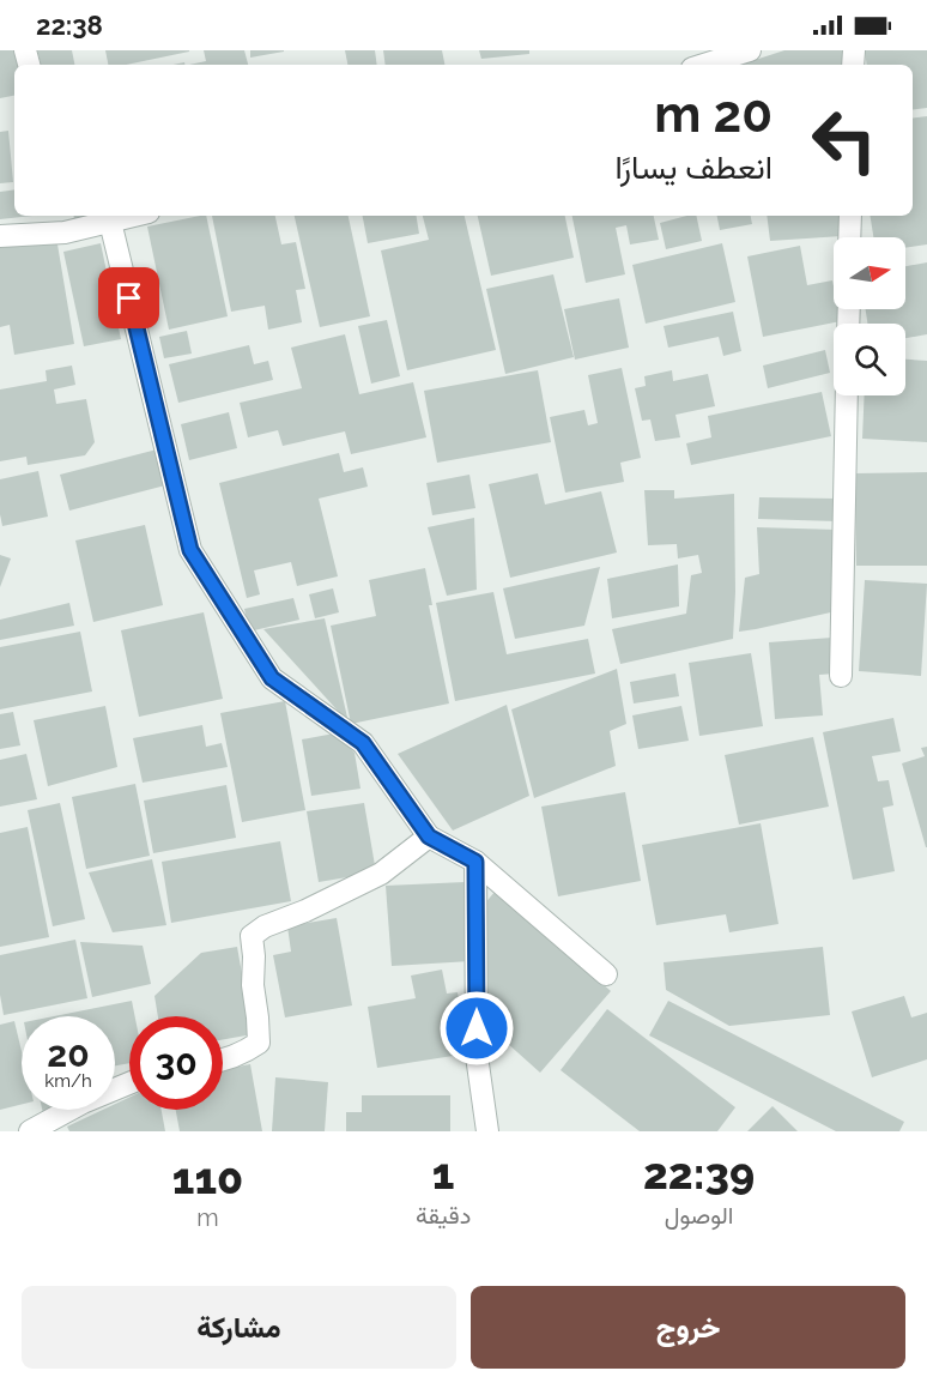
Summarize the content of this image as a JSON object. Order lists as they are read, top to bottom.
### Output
{
  "north": "right",
  "page": {
    "status": "22:38",
    "turn": ["20 m", "انعطف يسارًا"],
    "speed": "20 km/h",
    "limit": "30",
    "eta": [
      "22:39",
      "الوصول",
      "1",
      "دقيقة",
      "110",
      "m"
    ],
    "buttons": ["خروج", "مشاركة"]
  }
}
